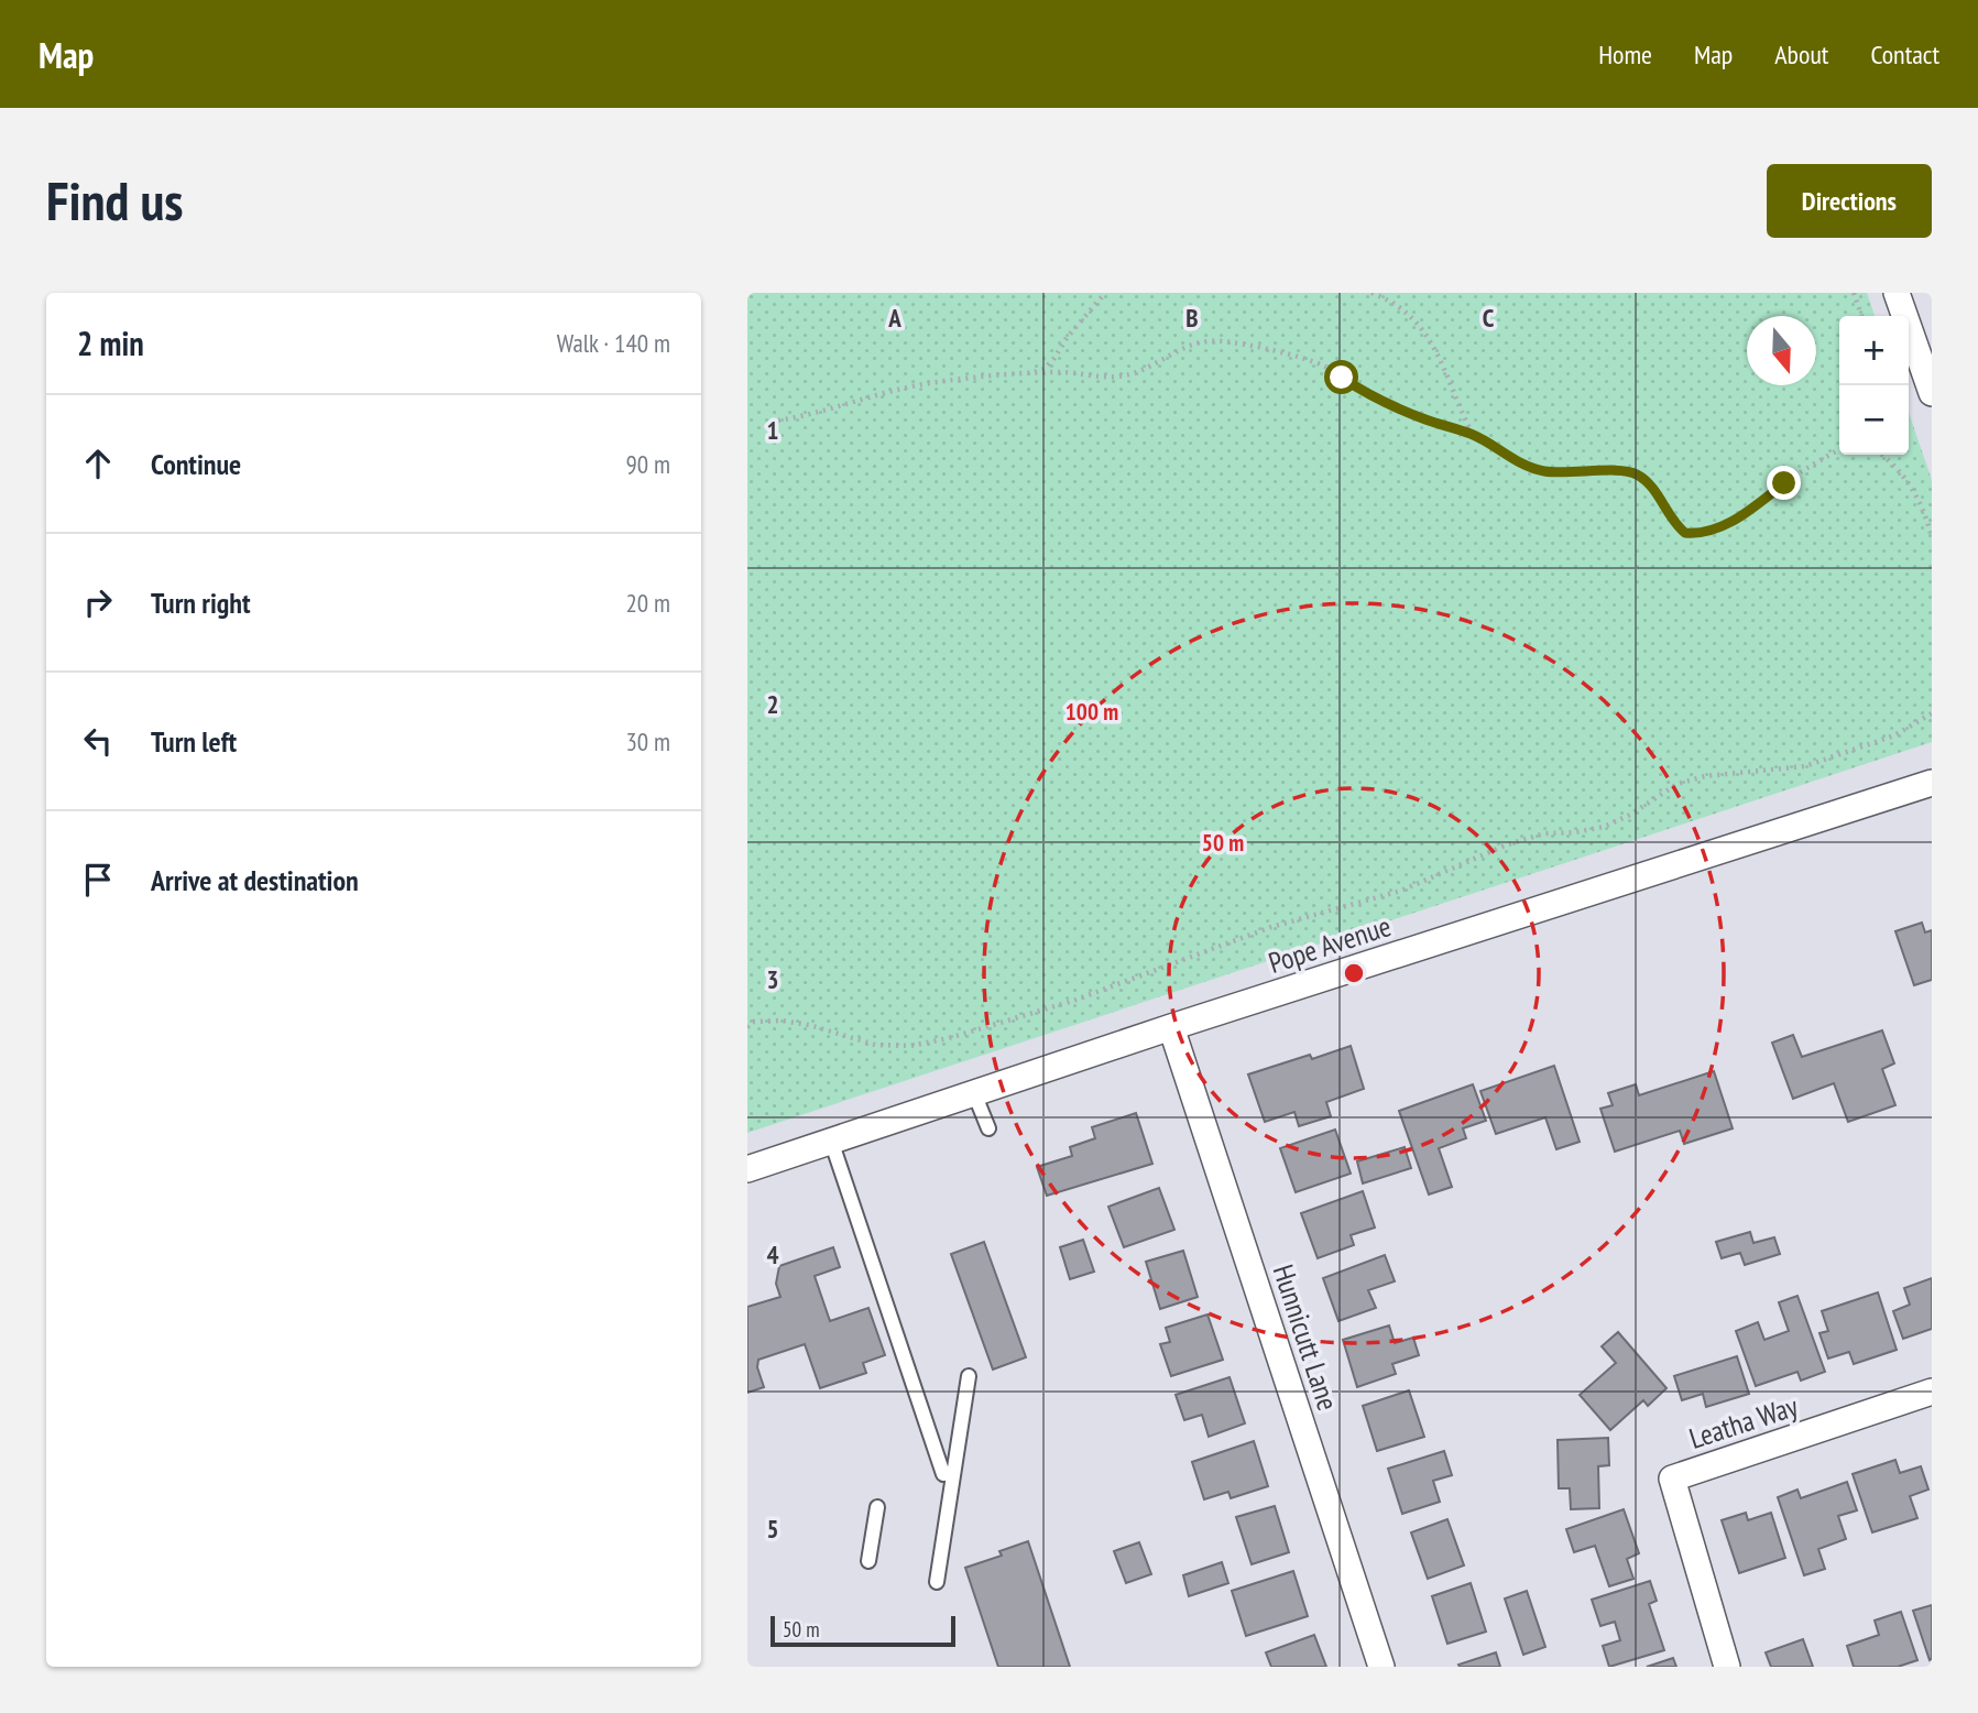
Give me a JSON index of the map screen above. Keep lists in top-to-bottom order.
{
  "streets": {
    "street": ["Pope Avenue", "Hunnicutt Lane", "Leatha Way"]
  },
  "crossings": [
    ["Pope Avenue", "Hunnicutt Lane"]
  ],
  "scale_bar": "50 m",
  "north": "bottom",
  "page": {
    "header": "Map",
    "nav": [
      "Home",
      "Map",
      "About",
      "Contact"
    ],
    "buttons": "Directions",
    "title": "Find us",
    "heading": ["2 min", "Walk · 140 m"],
    "map_buttons": ["+", "−"],
    "list": [
      ["Continue", "90 m"],
      ["Turn right", "20 m"],
      ["Turn left", "30 m"],
      "Arrive at destination"
    ],
    "scale": "50 m"
  },
  "grid": {
    "columns": ["A", "B", "C"],
    "rows": [
      "1",
      "2",
      "3",
      "4",
      "5"
    ]
  },
  "rings": ["100 m", "50 m"]
}
